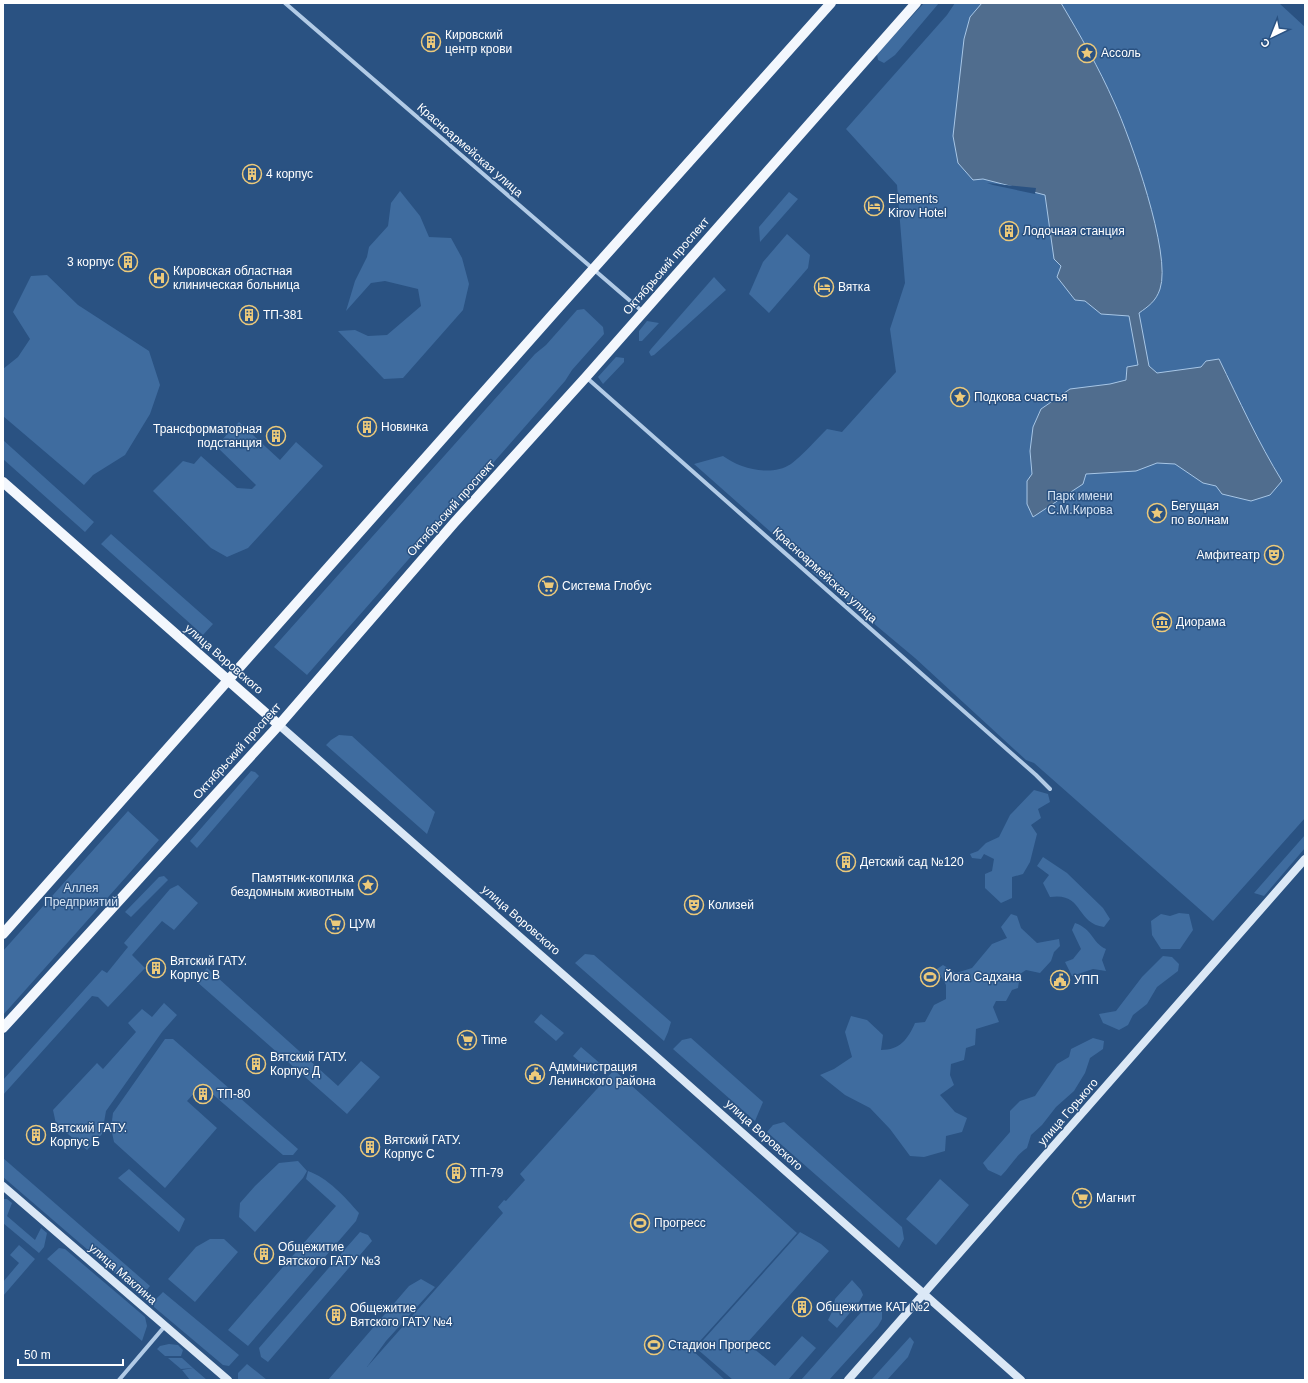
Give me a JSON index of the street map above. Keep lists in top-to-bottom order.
{
  "streets": {
    "main road": ["Октябрьский проспект", "улица Воровского"],
    "street": ["Красноармейская улица", "улица Горького", "улица Маклина"]
  },
  "crossings": [
    ["Красноармейская улица", "Октябрьский проспект"],
    ["Октябрьский проспект", "улица Воровского"],
    ["улица Воровского", "улица Горького"]
  ],
  "parks": ["Парк имени С.М.Кирова", "Аллея Предприятий"],
  "places": {
    "building": [
      "Кировский центр крови",
      "4 корпус",
      "Лодочная станция",
      "3 корпус",
      "ТП-381",
      "Новинка",
      "Трансформаторная подстанция",
      "Детский сад №120",
      "Вятский ГАТУ. Корпус В",
      "Вятский ГАТУ. Корпус Д",
      "ТП-80",
      "Вятский ГАТУ. Корпус Б",
      "Вятский ГАТУ. Корпус С",
      "ТП-79",
      "Общежитие Вятского ГАТУ №3",
      "Общежитие КАТ №2",
      "Общежитие Вятского ГАТУ №4"
    ],
    "place": [
      "Ассоль",
      "Подкова счастья",
      "Бегущая по волнам",
      "Памятник-копилка бездомным животным"
    ],
    "hotel": ["Elements Kirov Hotel", "Вятка"],
    "hospital": ["Кировская областная клиническая больница"],
    "theatre": ["Амфитеатр", "Колизей"],
    "supermarket": [
      "Система Глобус",
      "ЦУМ",
      "Time",
      "Магнит"
    ],
    "museum": ["Диорама"],
    "sports": ["Йога Садхана", "Прогресс", "Стадион Прогресс"],
    "public building": ["УПП", "Администрация Ленинского района"]
  },
  "scale_bar": "50 m",
  "north": "bottom left"
}
